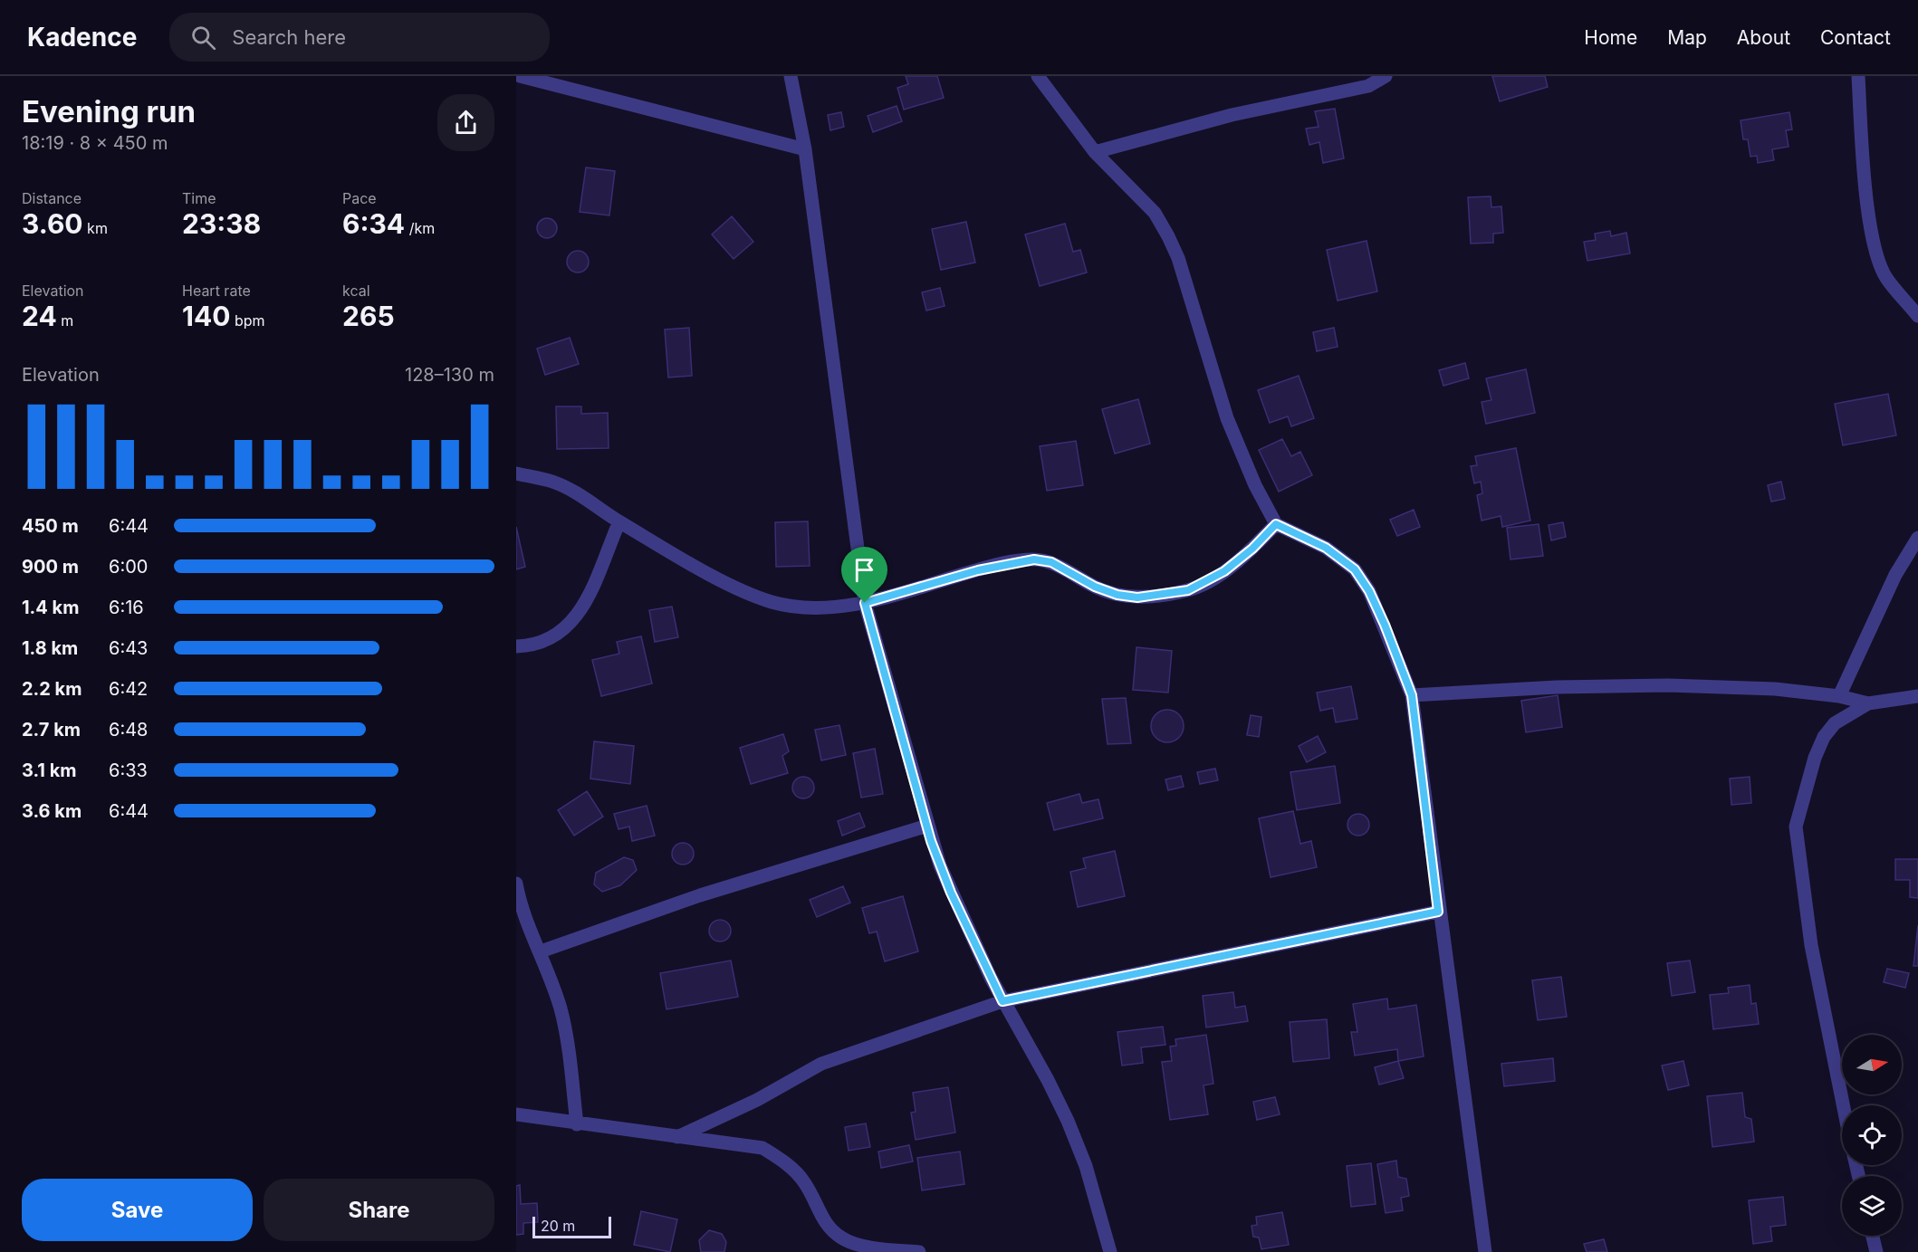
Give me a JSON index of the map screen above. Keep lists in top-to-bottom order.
{
  "scale_bar": "20 m",
  "north": "right",
  "page": {
    "header": "Kadence",
    "search": "Search here",
    "nav": [
      "Home",
      "Map",
      "About",
      "Contact"
    ],
    "heading": ["Evening run", "18:19 · 8 × 450 m"],
    "stats": [
      ["Distance", "3.60 km"],
      ["Time", "23:38"],
      ["Pace", "6:34 /km"],
      ["Elevation", "24 m"],
      ["Heart rate", "140 bpm"],
      ["kcal", "265"]
    ],
    "chart": ["Elevation", "128–130 m"],
    "list": [
      {
        "name": "450 m",
        "note": "6:44"
      },
      {
        "name": "900 m",
        "note": "6:00"
      },
      {
        "name": "1.4 km",
        "note": "6:16"
      },
      {
        "name": "1.8 km",
        "note": "6:43"
      },
      {
        "name": "2.2 km",
        "note": "6:42"
      },
      {
        "name": "2.7 km",
        "note": "6:48"
      },
      {
        "name": "3.1 km",
        "note": "6:33"
      },
      {
        "name": "3.6 km",
        "note": "6:44"
      }
    ],
    "buttons": ["Save", "Share"],
    "scale": "20 m"
  }
}
